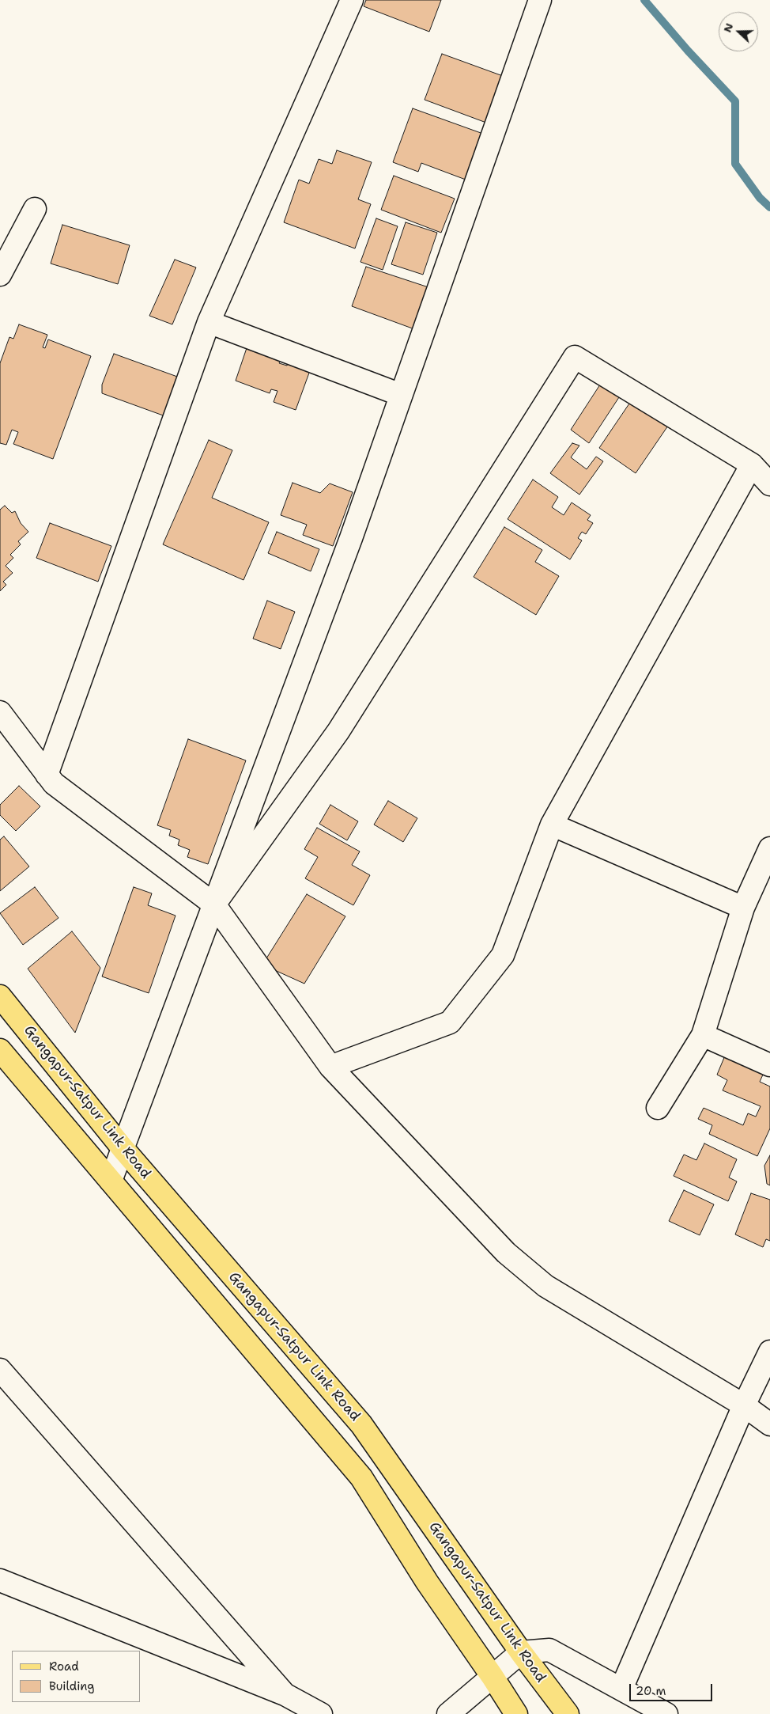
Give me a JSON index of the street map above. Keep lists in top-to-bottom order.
{
  "streets": {
    "main road": ["Gangapur-Satpur Link Road"]
  },
  "legend": ["Road", "Building"],
  "scale_bar": "20 m",
  "north": "left"
}
